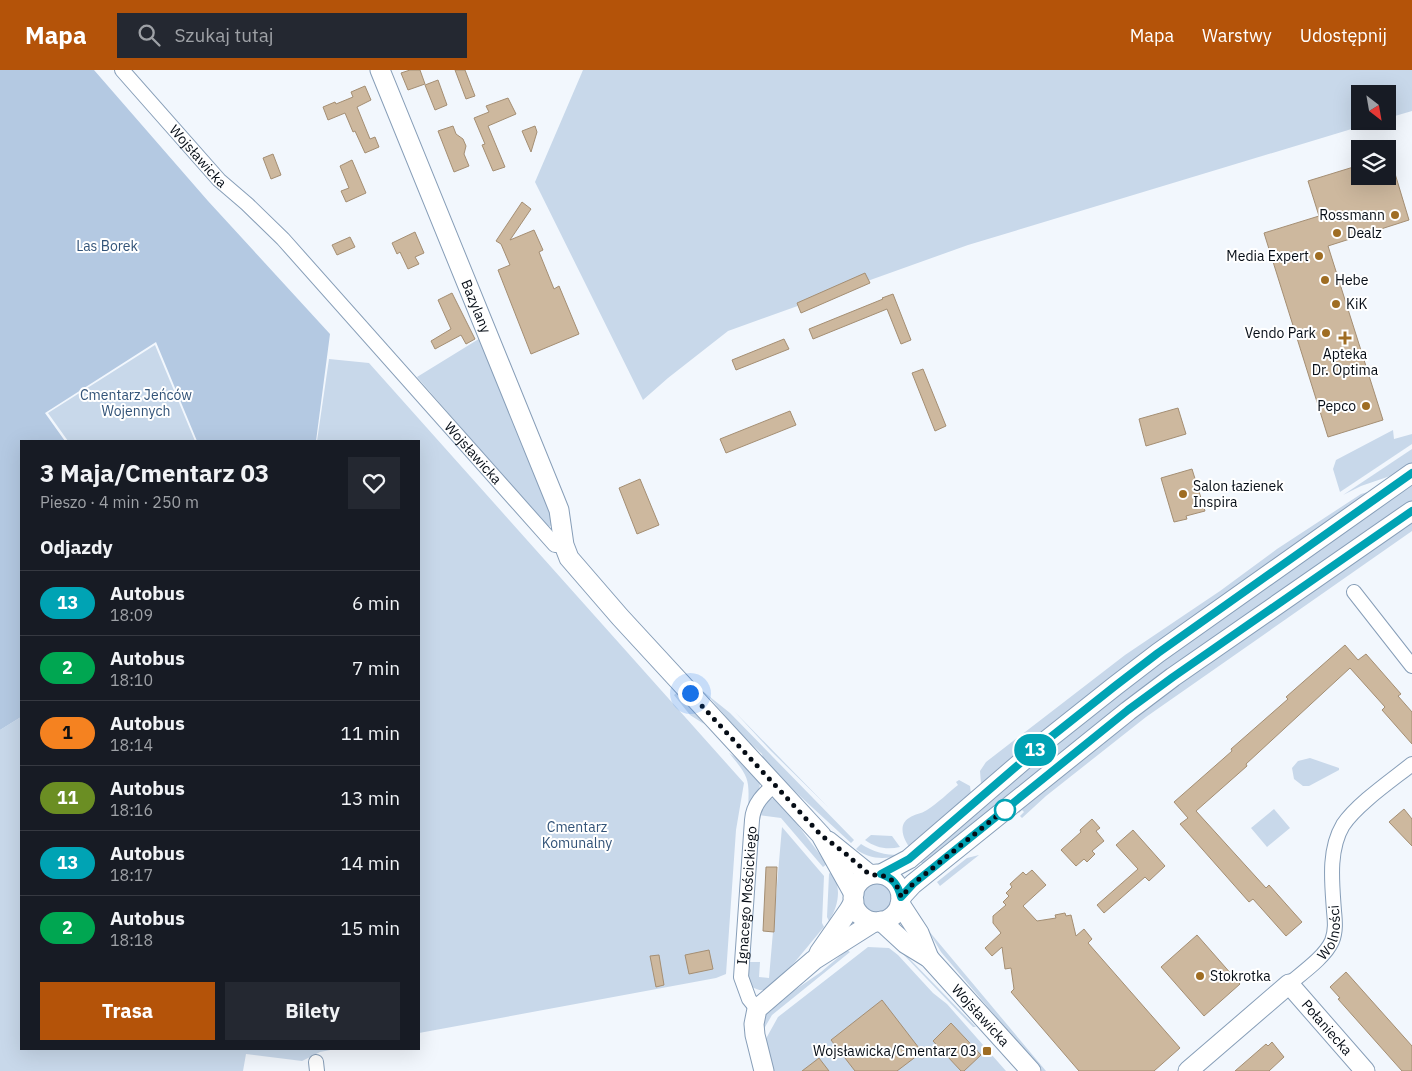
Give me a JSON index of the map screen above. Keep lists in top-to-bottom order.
{
  "streets": {
    "street": [
      "Wojsławicka",
      "Bazylany",
      "Ignacego Mościckiego",
      "Wolności",
      "Połaniecka"
    ]
  },
  "crossings": [
    ["Wojsławicka", "Bazylany"],
    ["Wojsławicka", "Ignacego Mościckiego"],
    ["Wolności", "Połaniecka"]
  ],
  "parks": ["Las Borek", "Cmentarz Jeńców Wojennych", "Cmentarz Komunalny"],
  "places": {
    "other": [
      "Rossmann",
      "Dealz",
      "Media Expert",
      "Hebe",
      "KiK",
      "Vendo Park",
      "Pepco",
      "Salon łazienek Inspira",
      "Stokrotka"
    ],
    "health": ["Apteka Dr. Optima"],
    "transit": ["Wojsławicka/Cmentarz 03"]
  },
  "lines": ["bus line 13"],
  "north": "bottom right",
  "page": {
    "header": "Mapa",
    "search": "Szukaj tutaj",
    "nav": ["Mapa", "Warstwy", "Udostępnij"],
    "on_map": "13",
    "heading": [
      ["3 Maja/Cmentarz 03", "Pieszo · 4 min · 250 m"],
      "Odjazdy"
    ],
    "list": [
      {
        "mark": "13",
        "name": "Autobus",
        "note": "18:09",
        "value": "6 min"
      },
      {
        "mark": "2",
        "name": "Autobus",
        "note": "18:10",
        "value": "7 min"
      },
      {
        "mark": "1",
        "name": "Autobus",
        "note": "18:14",
        "value": "11 min"
      },
      {
        "mark": "11",
        "name": "Autobus",
        "note": "18:16",
        "value": "13 min"
      },
      {
        "mark": "13",
        "name": "Autobus",
        "note": "18:17",
        "value": "14 min"
      },
      {
        "mark": "2",
        "name": "Autobus",
        "note": "18:18",
        "value": "15 min"
      }
    ],
    "buttons": ["Trasa", "Bilety"]
  }
}
